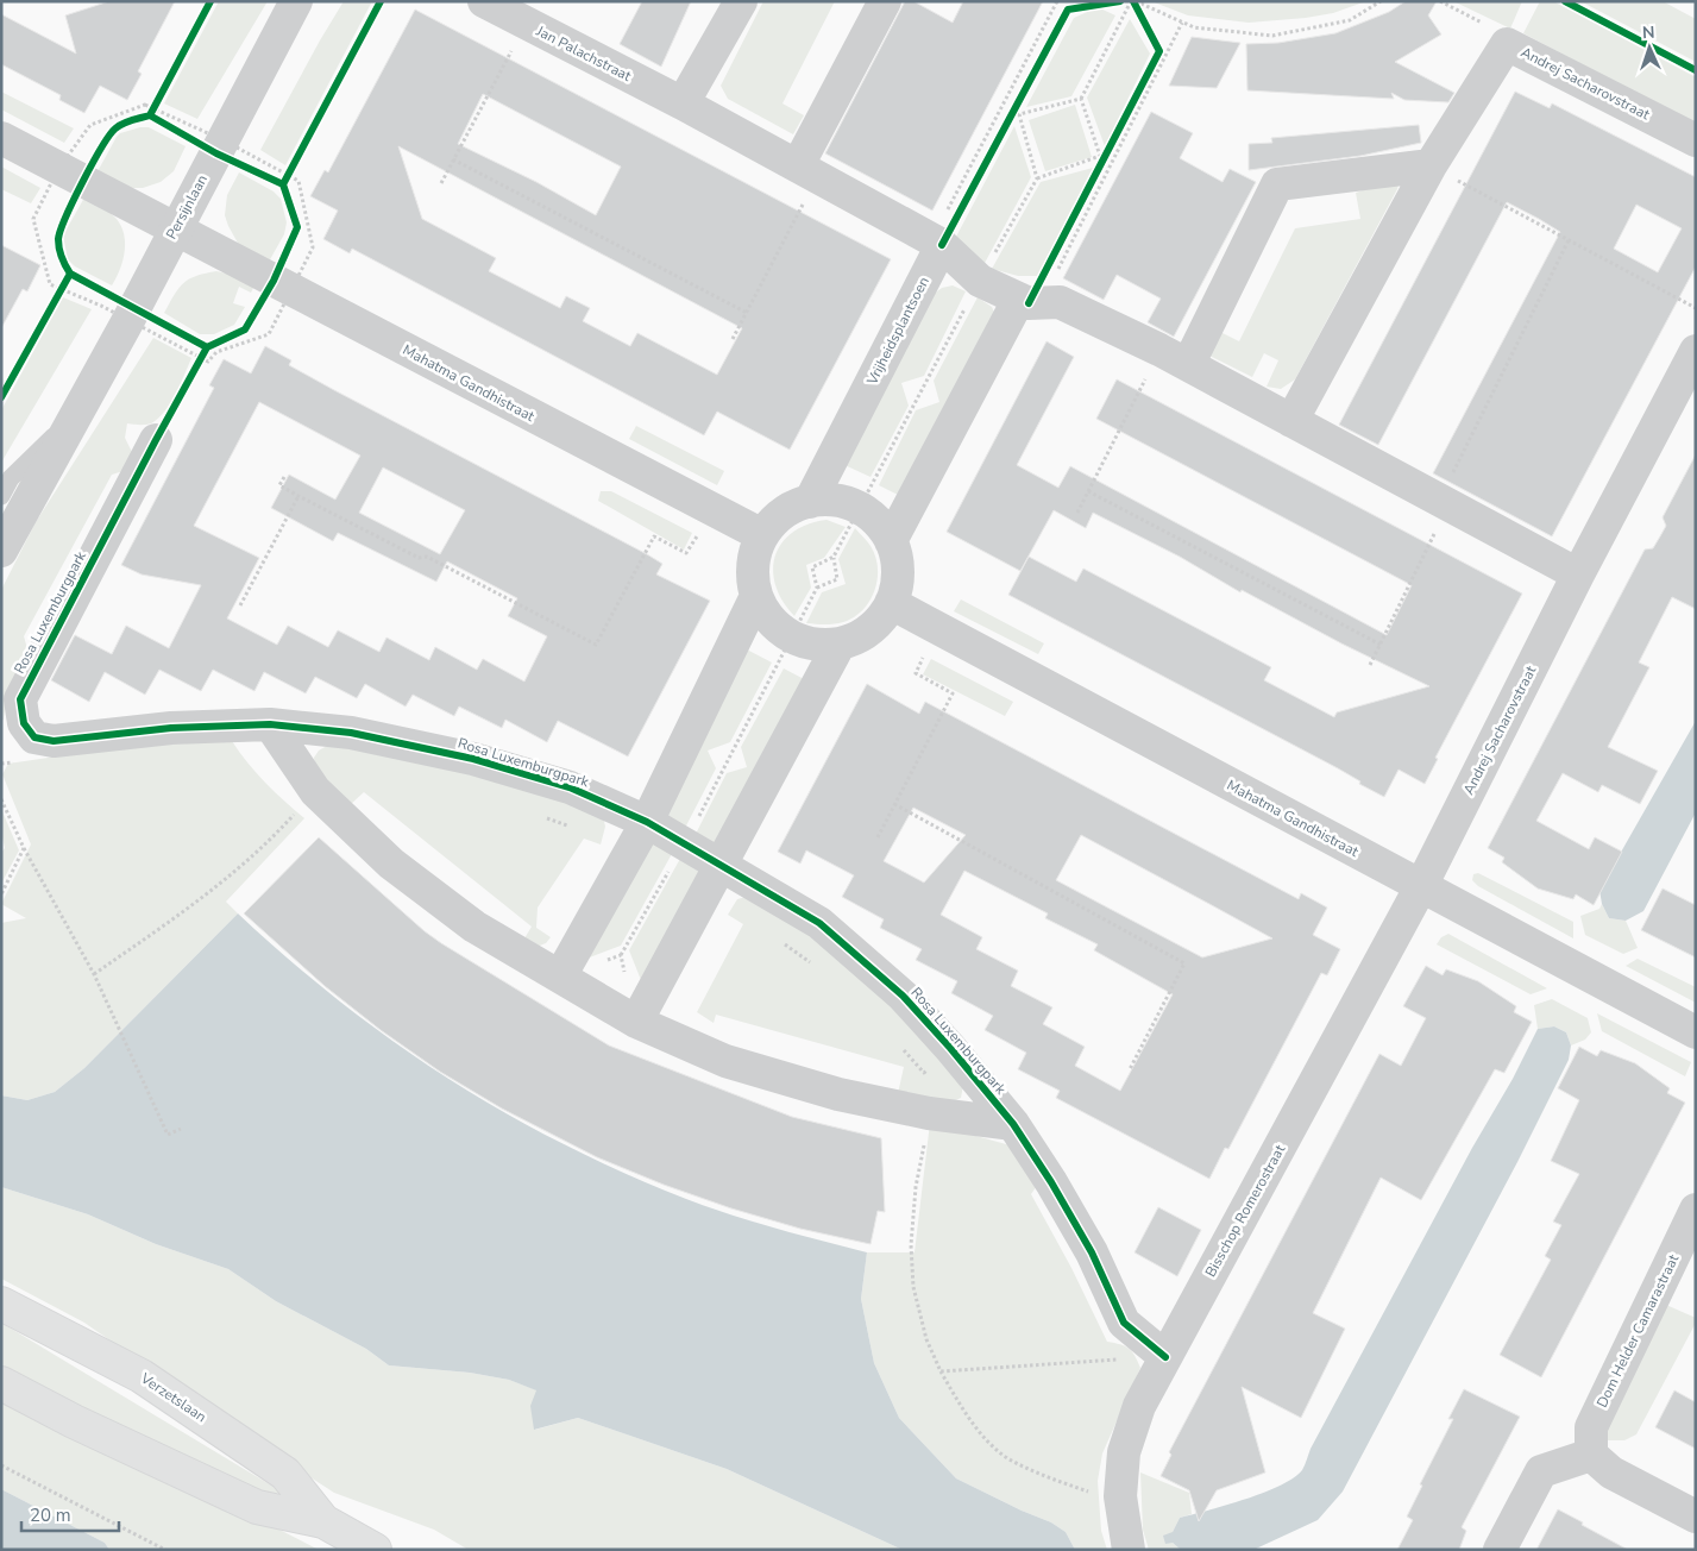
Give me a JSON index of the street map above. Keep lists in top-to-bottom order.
{
  "streets": {
    "main road": ["Verzetslaan"],
    "street": [
      "Jan Palachstraat",
      "Andrej Sacharovstraat",
      "Persijnlaan",
      "Vrijheidsplantsoen",
      "Mahatma Gandhistraat",
      "Rosa Luxemburgpark",
      "Bisschop Romerostraat",
      "Dom Helder Camarastraat"
    ]
  },
  "crossings": [
    ["Jan Palachstraat", "Vrijheidsplantsoen"],
    ["Andrej Sacharovstraat", "Mahatma Gandhistraat"],
    ["Andrej Sacharovstraat", "Bisschop Romerostraat"],
    ["Persijnlaan", "Mahatma Gandhistraat"],
    ["Mahatma Gandhistraat", "Bisschop Romerostraat"],
    ["Rosa Luxemburgpark", "Bisschop Romerostraat"]
  ],
  "scale_bar": "20 m",
  "north": "top"
}
